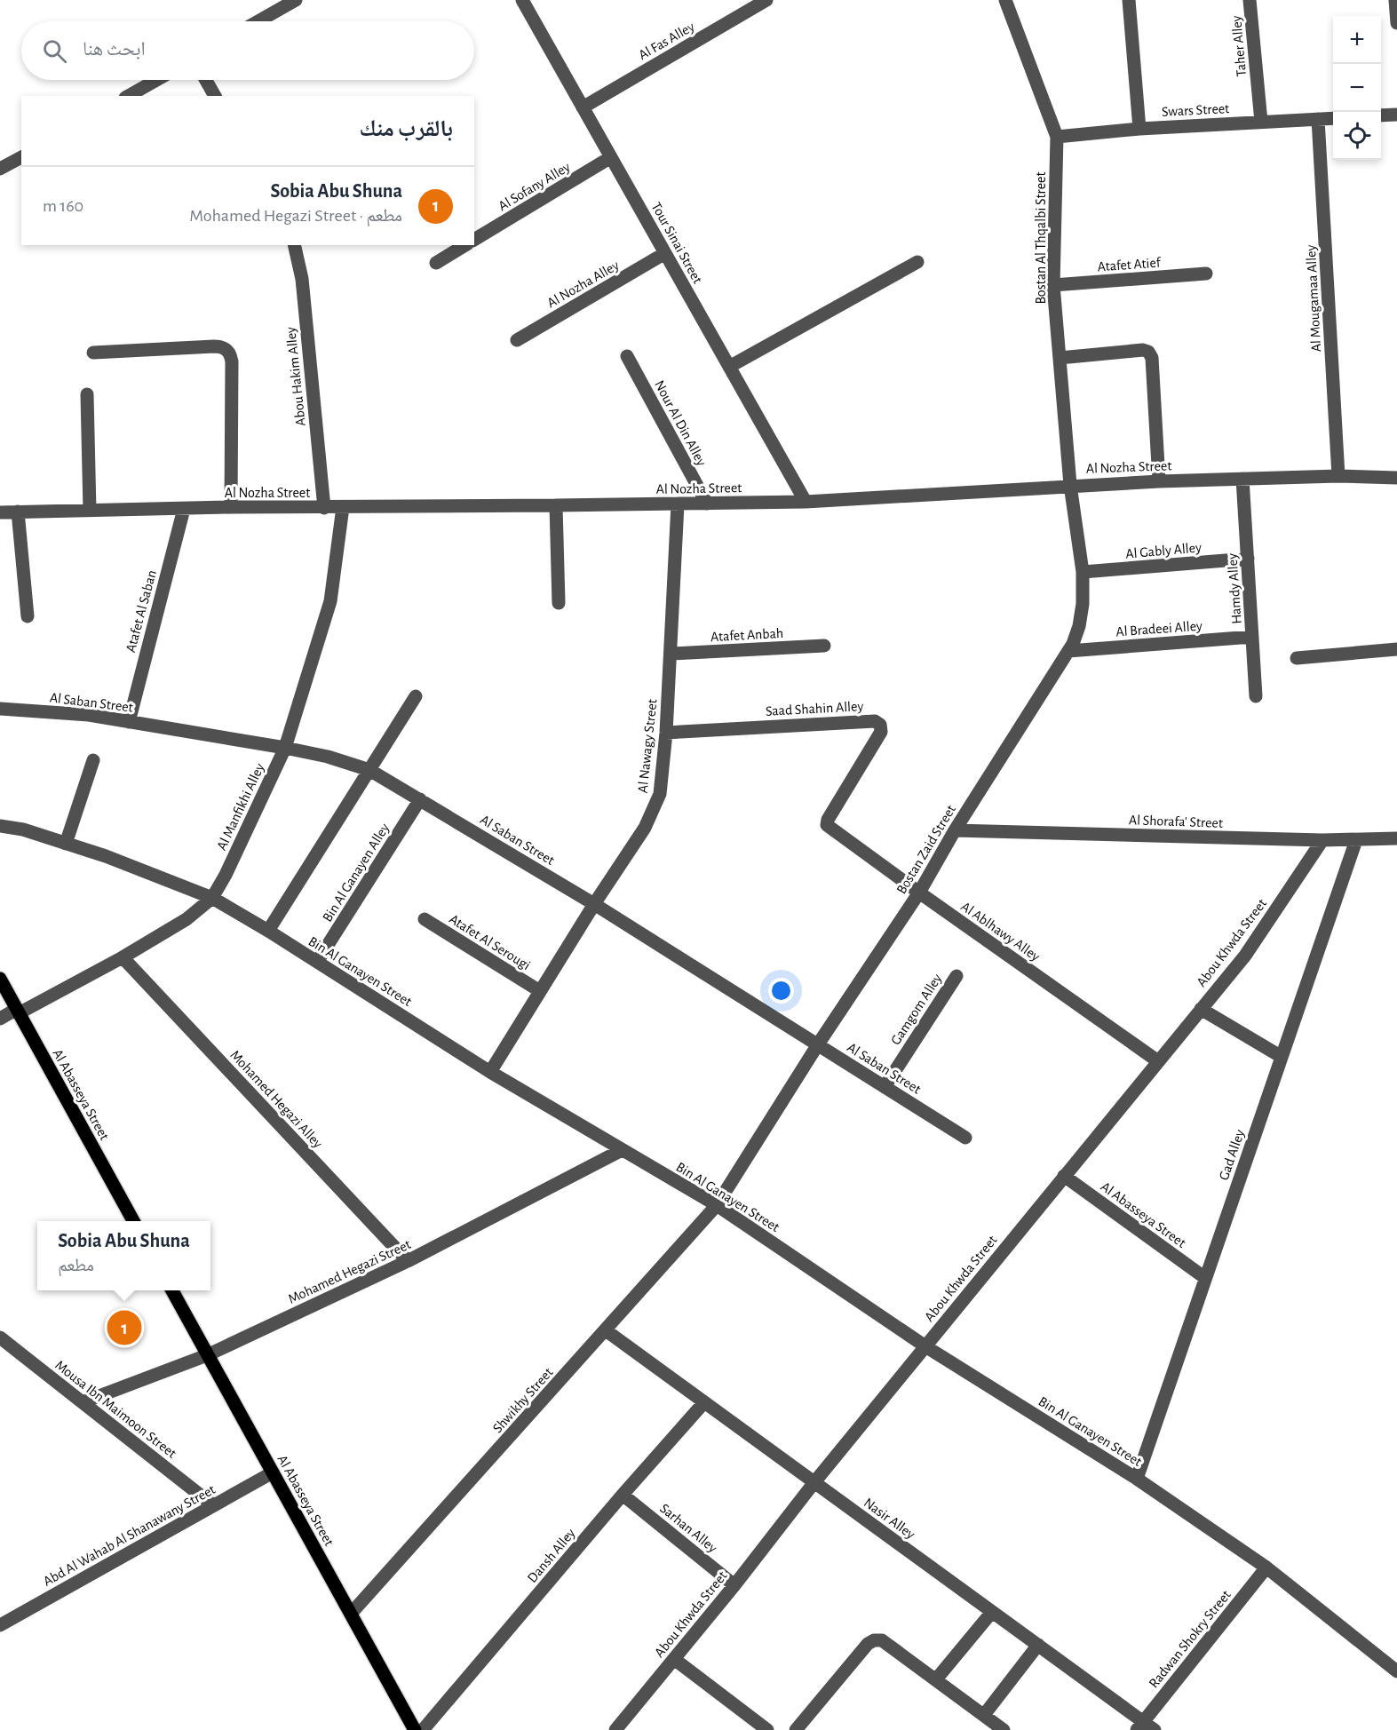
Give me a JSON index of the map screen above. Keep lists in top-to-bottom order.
{
  "streets": {
    "main road": ["Al Abasseya Street"],
    "street": [
      "Al Fas Alley",
      "Taher Alley",
      "Swars Street",
      "Al Sofany Alley",
      "Bostan Al Thqalbi Street",
      "Tour Sinai Street",
      "Atafet Atief",
      "Al Nozha Alley",
      "Al Mougamaa Alley",
      "Abou Hakim Alley",
      "Nour Al Din Alley",
      "Al Nozha Street",
      "Al Gably Alley",
      "Hamdy Alley",
      "Atafet Al Saban",
      "Al Bradeei Alley",
      "Atafet Anbah",
      "Al Saban Street",
      "Saad Shahin Alley",
      "Al Nawagy Street",
      "Al Manfikhi Alley",
      "Al Shorafa' Street",
      "Bostan Zaid Street",
      "Bin Al Ganayen Alley",
      "Al Ablhawy Alley",
      "Atafet Al Serougi",
      "Abou Khwda Street",
      "Bin Al Ganayen Street",
      "Gamgom Alley",
      "Mohamed Hegazi Alley",
      "Gad Alley",
      "Mohamed Hegazi Street",
      "Shwikhy Street",
      "Mousa Ibn Maimoon Street",
      "Nasir Alley",
      "Sarhan Alley",
      "Abd Al Wahab Al Shanawany Street",
      "Dansh Alley",
      "Radwan Shokry Street"
    ]
  },
  "crossings": [
    ["Al Fas Alley", "Tour Sinai Street"],
    ["Taher Alley", "Swars Street"],
    ["Swars Street", "Bostan Al Thqalbi Street"],
    ["Swars Street", "Al Mougamaa Alley"],
    ["Al Sofany Alley", "Tour Sinai Street"],
    ["Bostan Al Thqalbi Street", "Atafet Atief"],
    ["Bostan Al Thqalbi Street", "Al Nozha Street"],
    ["Bostan Al Thqalbi Street", "Bostan Zaid Street"],
    ["Tour Sinai Street", "Al Nozha Alley"],
    ["Tour Sinai Street", "Al Nozha Street"],
    ["Al Mougamaa Alley", "Al Nozha Street"],
    ["Abou Hakim Alley", "Al Nozha Street"],
    ["Nour Al Din Alley", "Al Nozha Street"],
    ["Al Nozha Street", "Hamdy Alley"],
    ["Al Nozha Street", "Atafet Al Saban"],
    ["Al Nozha Street", "Al Nawagy Street"],
    ["Al Nozha Street", "Al Manfikhi Alley"],
    ["Al Nozha Street", "Bostan Zaid Street"],
    ["Al Gably Alley", "Hamdy Alley"],
    ["Al Gably Alley", "Bostan Zaid Street"],
    ["Hamdy Alley", "Al Bradeei Alley"],
    ["Atafet Al Saban", "Al Saban Street"],
    ["Al Bradeei Alley", "Bostan Zaid Street"],
    ["Atafet Anbah", "Al Nawagy Street"],
    ["Al Saban Street", "Al Nawagy Street"],
    ["Al Saban Street", "Al Manfikhi Alley"],
    ["Al Saban Street", "Bostan Zaid Street"],
    ["Al Saban Street", "Bin Al Ganayen Alley"],
    ["Al Saban Street", "Gamgom Alley"],
    ["Saad Shahin Alley", "Al Nawagy Street"],
    ["Saad Shahin Alley", "Al Ablhawy Alley"],
    ["Al Nawagy Street", "Atafet Al Serougi"],
    ["Al Nawagy Street", "Bin Al Ganayen Street"],
    ["Al Manfikhi Alley", "Bin Al Ganayen Street"],
    ["Al Manfikhi Alley", "Al Abasseya Street"],
    ["Al Manfikhi Alley", "Mohamed Hegazi Alley"],
    ["Al Shorafa' Street", "Bostan Zaid Street"],
    ["Al Shorafa' Street", "Abou Khwda Street"],
    ["Al Shorafa' Street", "Gad Alley"],
    ["Bostan Zaid Street", "Al Ablhawy Alley"],
    ["Bostan Zaid Street", "Bin Al Ganayen Street"],
    ["Bostan Zaid Street", "Shwikhy Street"],
    ["Bin Al Ganayen Alley", "Bin Al Ganayen Street"],
    ["Al Ablhawy Alley", "Abou Khwda Street"],
    ["Abou Khwda Street", "Bin Al Ganayen Street"],
    ["Abou Khwda Street", "Al Abasseya Street"],
    ["Abou Khwda Street", "Nasir Alley"],
    ["Abou Khwda Street", "Sarhan Alley"],
    ["Bin Al Ganayen Street", "Gad Alley"],
    ["Bin Al Ganayen Street", "Mohamed Hegazi Street"],
    ["Bin Al Ganayen Street", "Shwikhy Street"],
    ["Bin Al Ganayen Street", "Radwan Shokry Street"],
    ["Al Abasseya Street", "Gad Alley"],
    ["Al Abasseya Street", "Mohamed Hegazi Street"],
    ["Al Abasseya Street", "Shwikhy Street"],
    ["Al Abasseya Street", "Abd Al Wahab Al Shanawany Street"],
    ["Mohamed Hegazi Alley", "Mohamed Hegazi Street"],
    ["Mohamed Hegazi Street", "Mousa Ibn Maimoon Street"],
    ["Shwikhy Street", "Nasir Alley"],
    ["Mousa Ibn Maimoon Street", "Abd Al Wahab Al Shanawany Street"],
    ["Nasir Alley", "Dansh Alley"],
    ["Nasir Alley", "Radwan Shokry Street"],
    ["Sarhan Alley", "Dansh Alley"]
  ],
  "page": {
    "map_buttons": ["+", "−"],
    "search": "ابحث هنا",
    "heading": "بالقرب منك",
    "list": [
      {
        "mark": "1",
        "name": "Sobia Abu Shuna",
        "note": "مطعم · Mohamed Hegazi Street",
        "value": "160 m"
      }
    ],
    "popup": ["Sobia Abu Shuna", "مطعم"],
    "pins": "1"
  }
}
